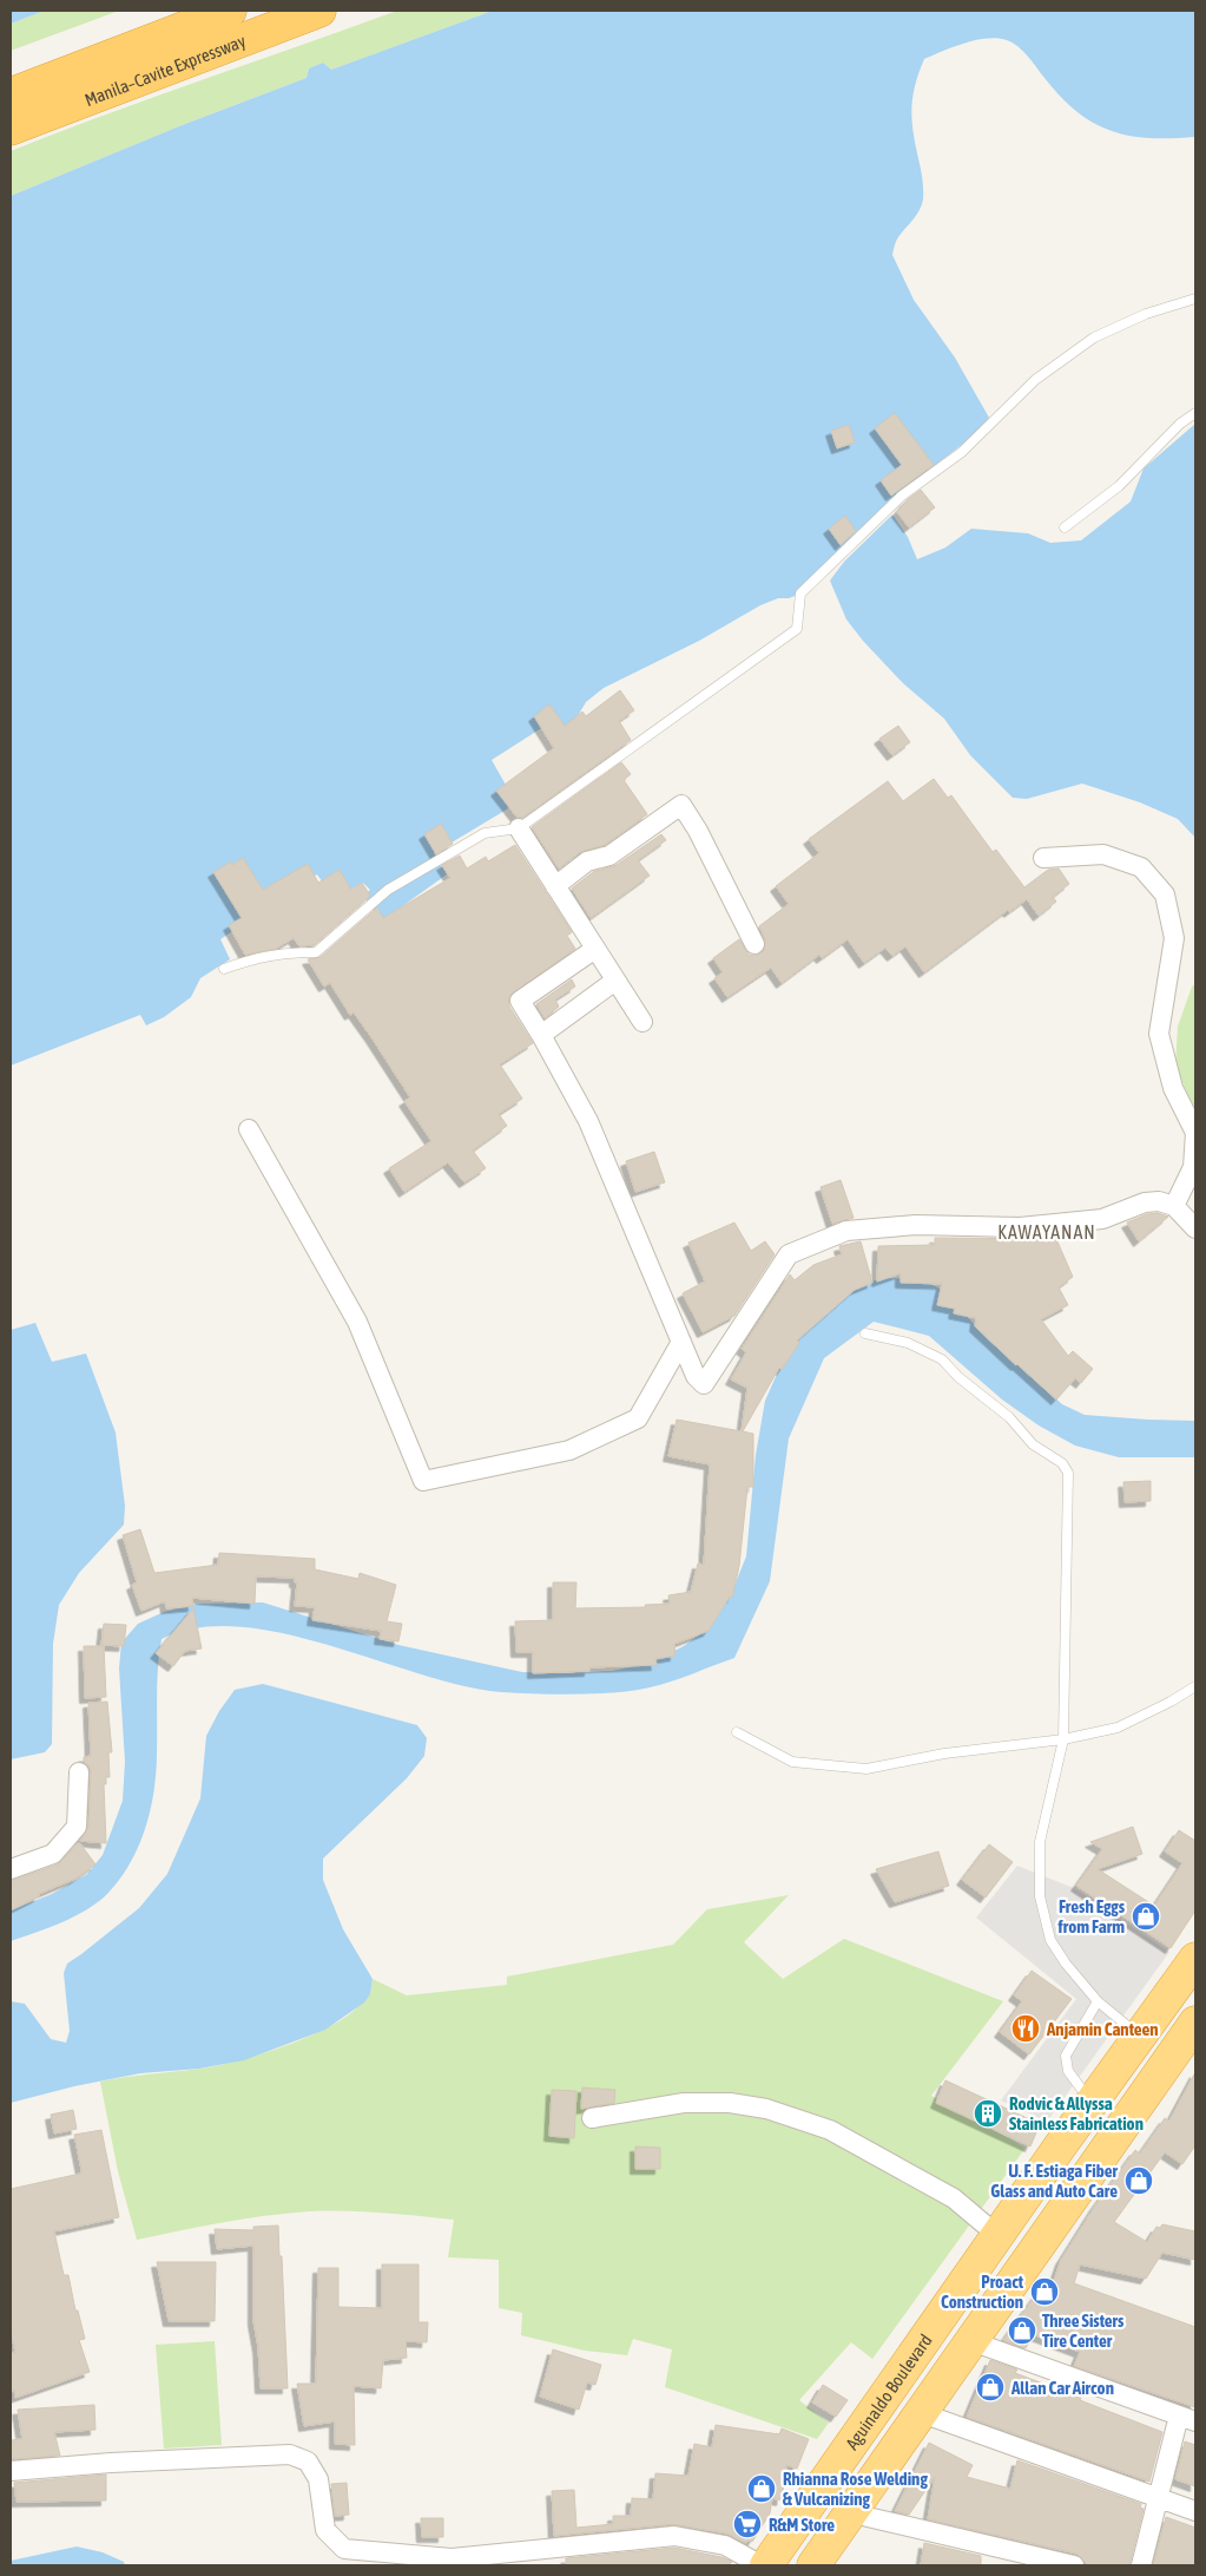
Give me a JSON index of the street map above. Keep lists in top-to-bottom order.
{
  "streets": {
    "highway": ["Manila–Cavite Expressway", "Aguinaldo Boulevard"]
  },
  "districts": ["KAWAYANAN"],
  "places": {
    "shop": [
      "Fresh Eggs from Farm",
      "U. F. Estiaga Fiber Glass and Auto Care",
      "Proact Construction",
      "Three Sisters Tire Center",
      "Allan Car Aircon",
      "Rhianna Rose Welding & Vulcanizing"
    ],
    "restaurant": ["Anjamin Canteen"],
    "building": ["Rodvic & Allyssa Stainless Fabrication"],
    "supermarket": ["R&M Store"]
  }
}
